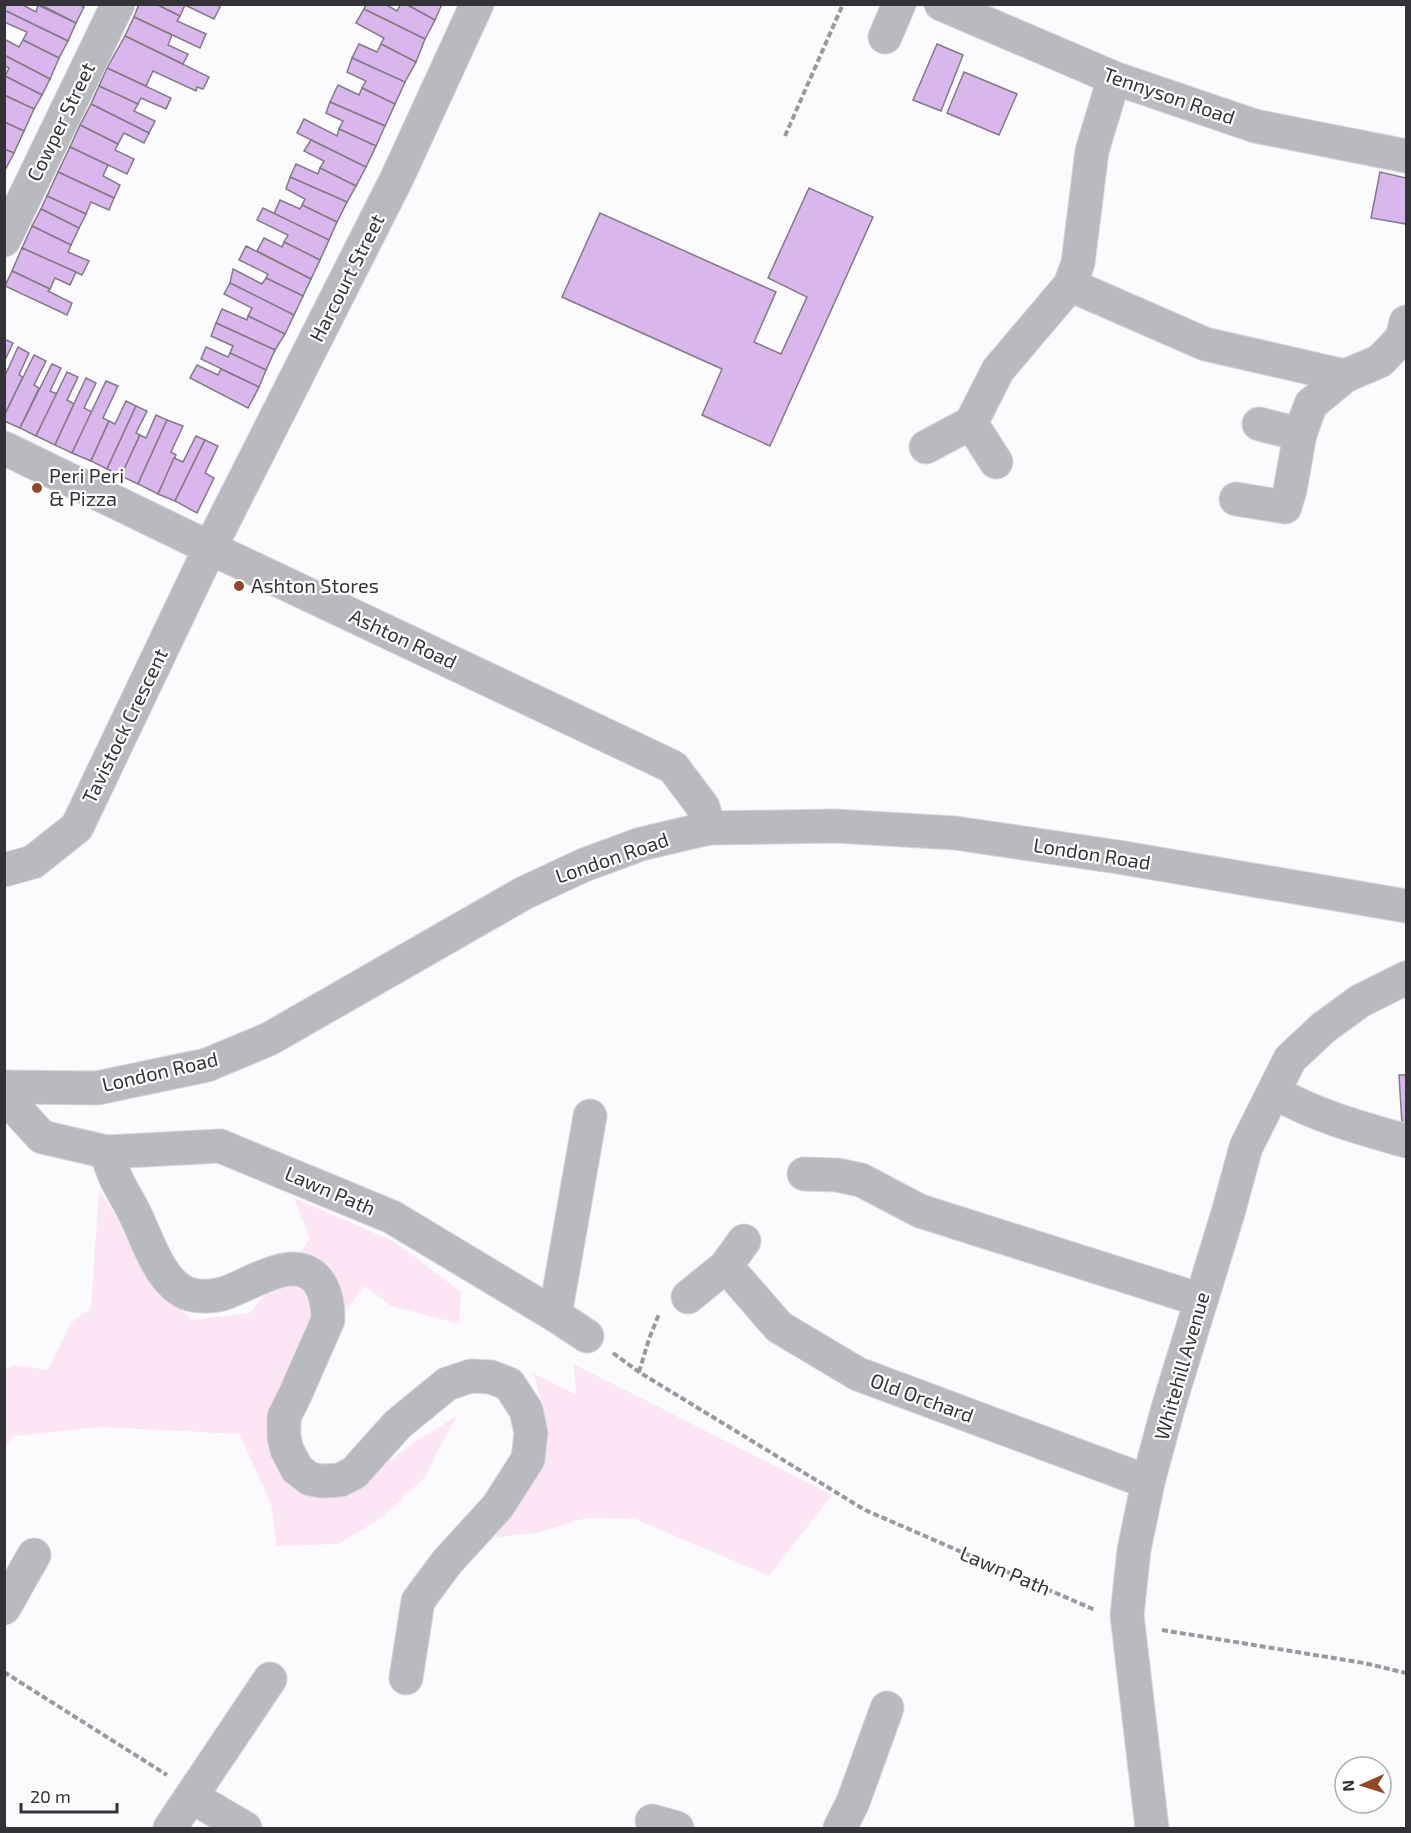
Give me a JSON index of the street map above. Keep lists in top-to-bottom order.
{
  "streets": {
    "street": [
      "Tennyson Road",
      "Cowper Street",
      "Harcourt Street",
      "Ashton Road",
      "Tavistock Crescent",
      "London Road",
      "Lawn Path",
      "Whitehill Avenue",
      "Old Orchard"
    ]
  },
  "crossings": [
    ["Harcourt Street", "Ashton Road"],
    ["Harcourt Street", "Tavistock Crescent"],
    ["Ashton Road", "Tavistock Crescent"],
    ["Ashton Road", "London Road"],
    ["London Road", "Lawn Path"],
    ["Lawn Path", "Whitehill Avenue"],
    ["Whitehill Avenue", "Old Orchard"]
  ],
  "places": ["Peri Peri & Pizza", "Ashton Stores"],
  "scale_bar": "20 m",
  "north": "left"
}
